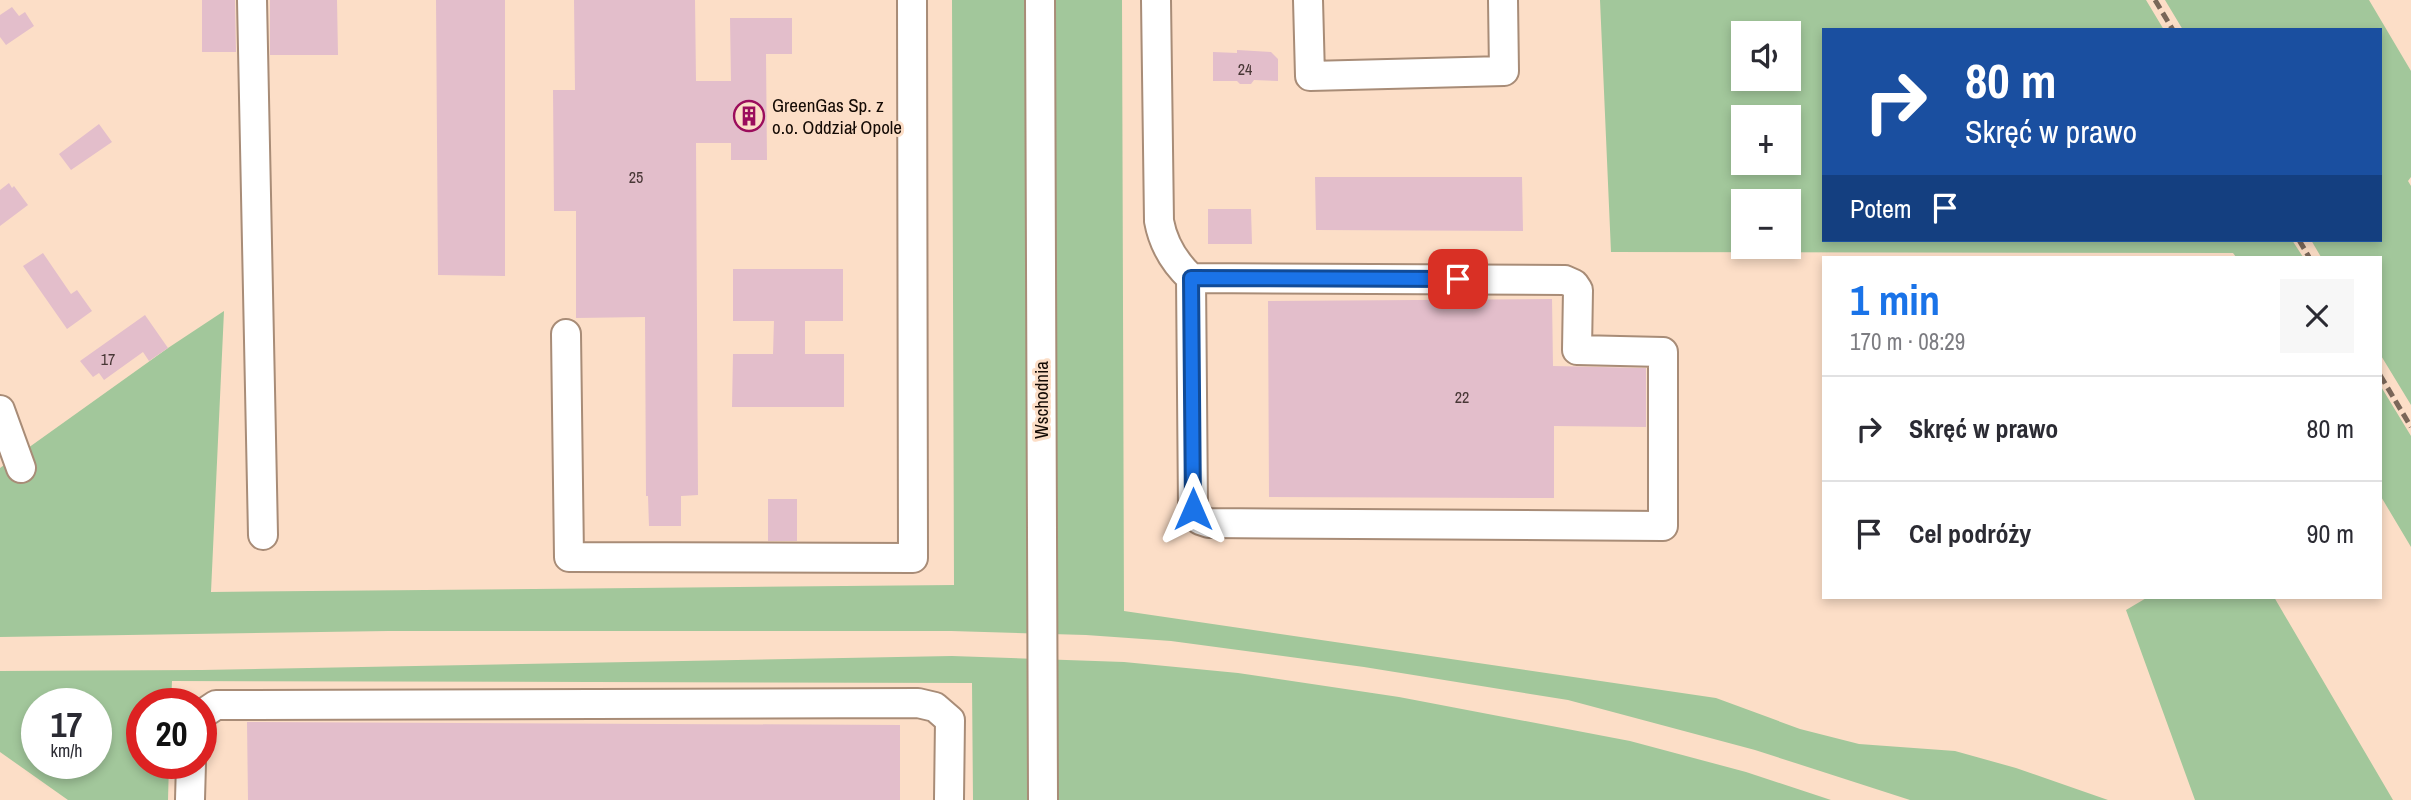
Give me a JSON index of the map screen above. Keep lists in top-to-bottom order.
{
  "streets": {
    "street": ["Wschodnia"]
  },
  "places": {
    "building": ["GreenGas Sp. z o.o. Oddział Opole"]
  },
  "house_numbers": [
    "24",
    "25",
    "17",
    "22"
  ],
  "page": {
    "map_buttons": ["+", "−"],
    "turn": ["80 m", "Skręć w prawo"],
    "then": "Potem",
    "heading": ["1 min", "170 m · 08:29"],
    "list": [
      {
        "name": "Skręć w prawo",
        "value": "80 m"
      },
      {
        "name": "Cel podróży",
        "value": "90 m"
      }
    ],
    "speed": "17 km/h",
    "limit": "20"
  }
}
